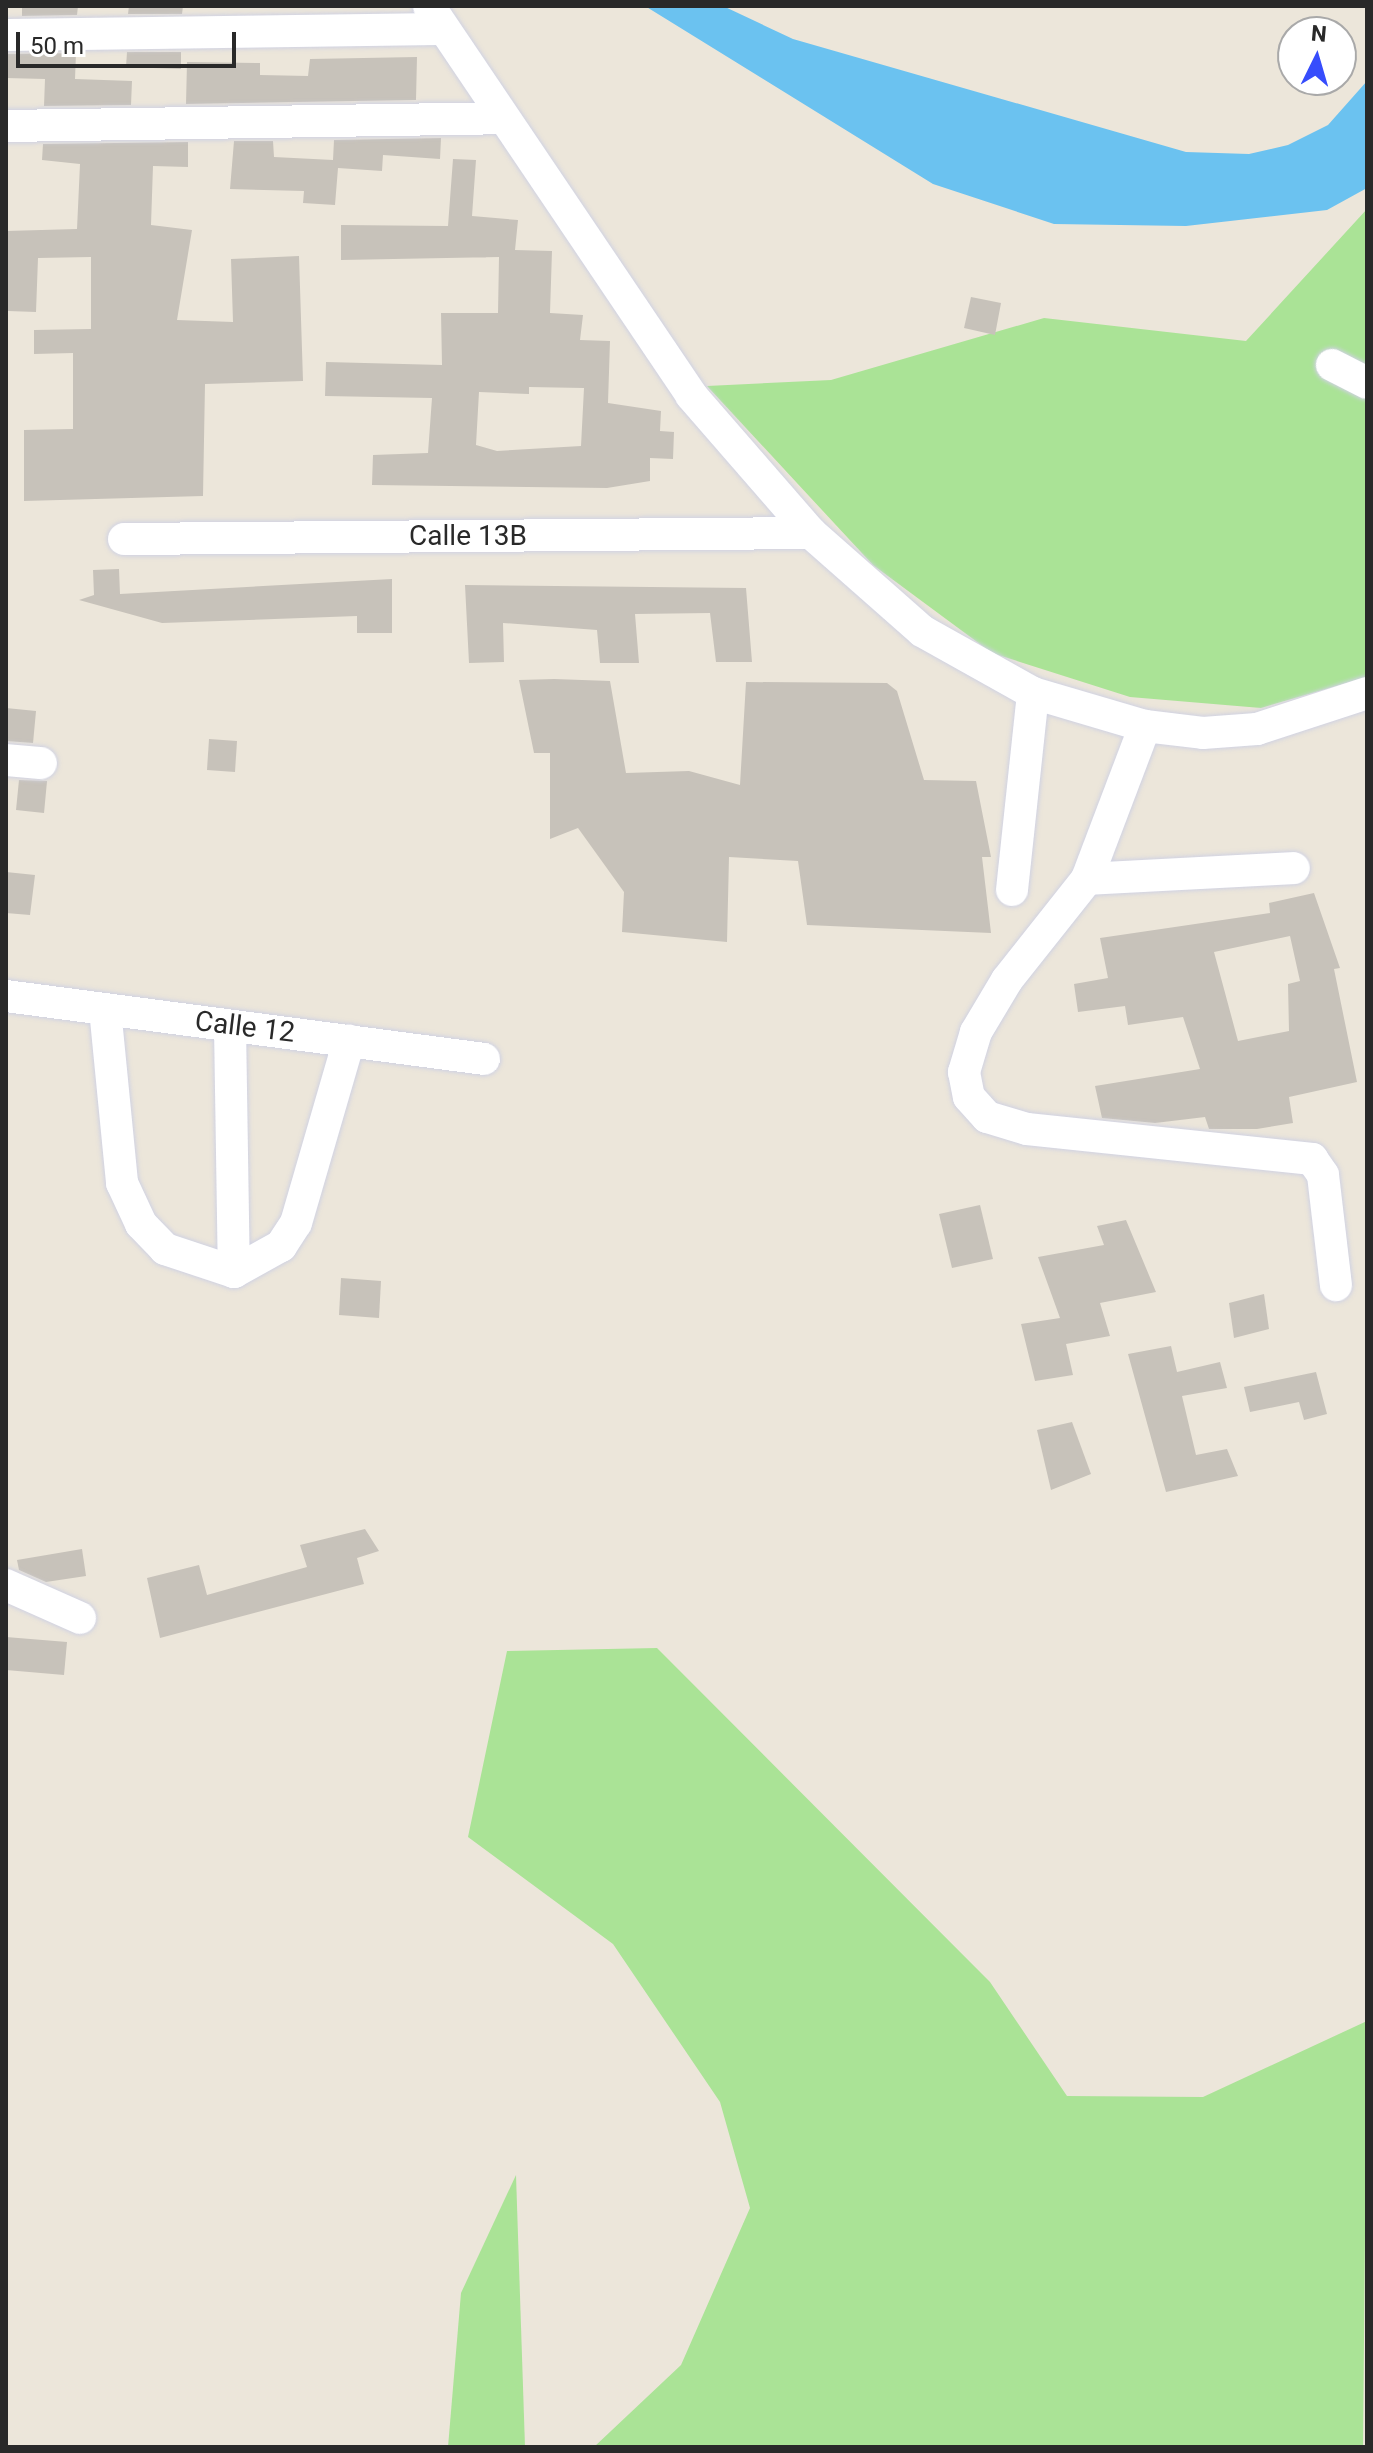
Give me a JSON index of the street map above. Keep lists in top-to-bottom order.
{
  "streets": {
    "street": ["Calle 13B", "Calle 12"]
  },
  "scale_bar": "50 m",
  "north": "top"
}
